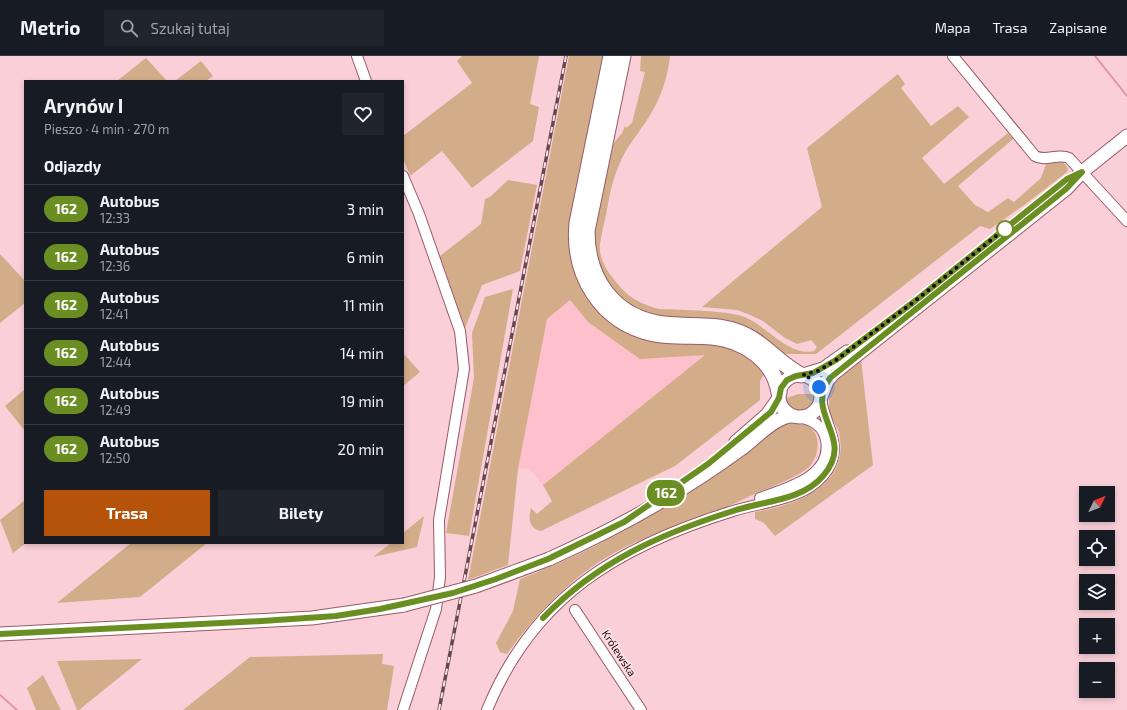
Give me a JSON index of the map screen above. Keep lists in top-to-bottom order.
{
  "streets": {
    "street": ["Królewska"]
  },
  "lines": ["bus line 162"],
  "north": "top right",
  "page": {
    "header": "Metrio",
    "search": "Szukaj tutaj",
    "nav": ["Mapa", "Trasa", "Zapisane"],
    "on_map": "162",
    "heading": [
      ["Arynów I", "Pieszo · 4 min · 270 m"],
      "Odjazdy"
    ],
    "list": [
      {
        "mark": "162",
        "name": "Autobus",
        "note": "12:33",
        "value": "3 min"
      },
      {
        "mark": "162",
        "name": "Autobus",
        "note": "12:36",
        "value": "6 min"
      },
      {
        "mark": "162",
        "name": "Autobus",
        "note": "12:41",
        "value": "11 min"
      },
      {
        "mark": "162",
        "name": "Autobus",
        "note": "12:44",
        "value": "14 min"
      },
      {
        "mark": "162",
        "name": "Autobus",
        "note": "12:49",
        "value": "19 min"
      },
      {
        "mark": "162",
        "name": "Autobus",
        "note": "12:50",
        "value": "20 min"
      }
    ],
    "buttons": ["Trasa", "Bilety"],
    "map_buttons": ["+", "−"]
  }
}
